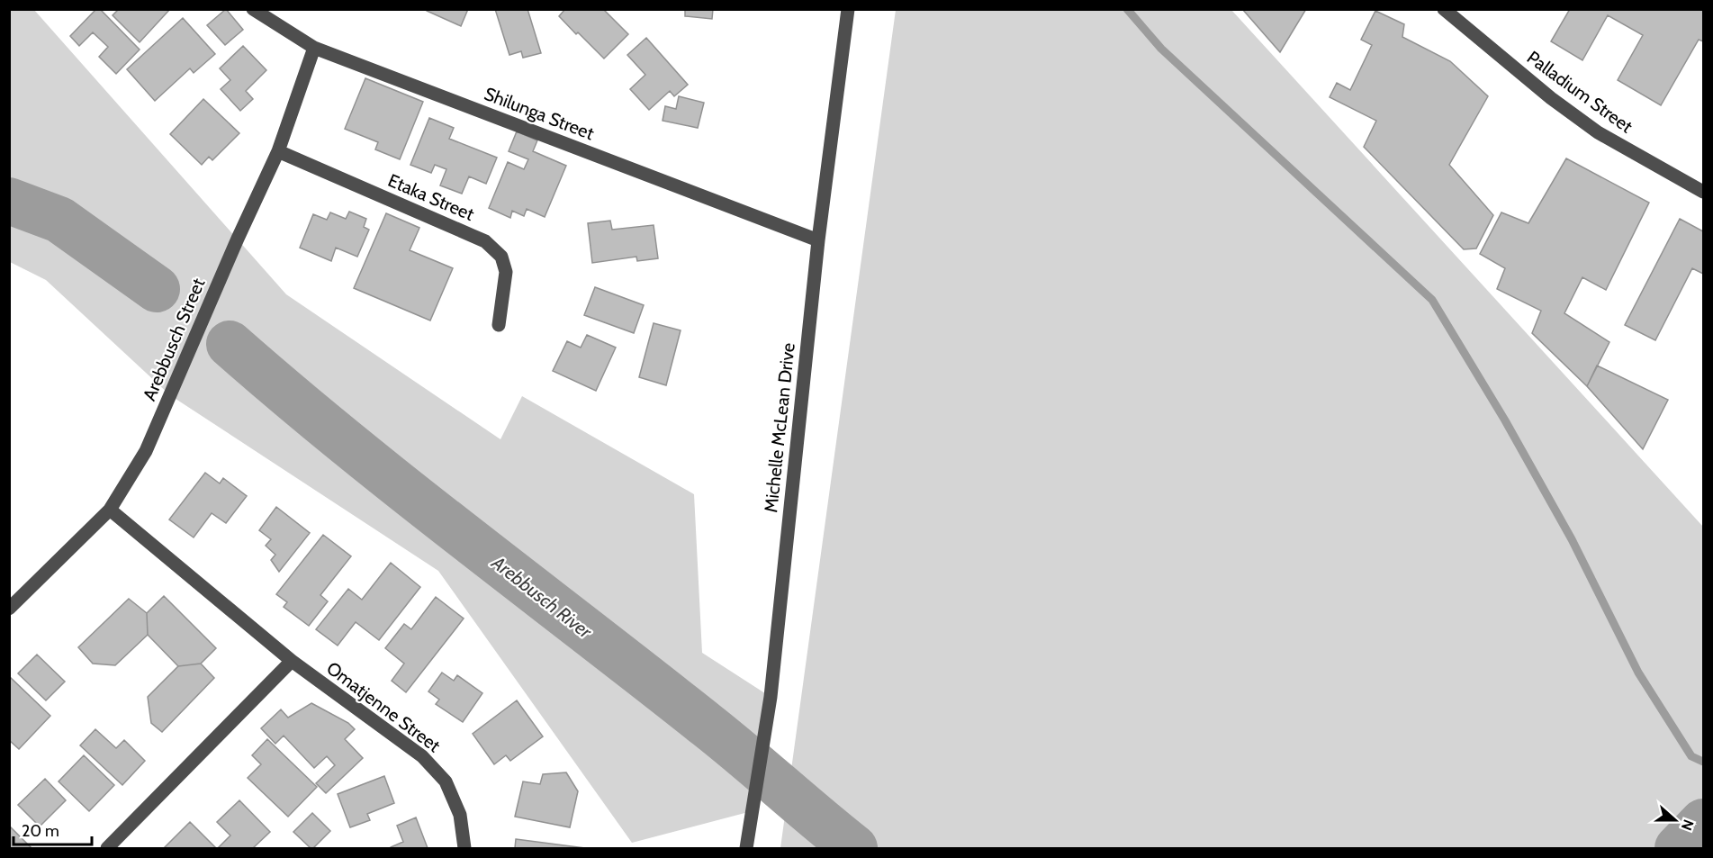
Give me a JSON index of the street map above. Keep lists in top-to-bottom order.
{
  "streets": {
    "street": [
      "Palladium Street",
      "Shilunga Street",
      "Etaka Street",
      "Arebbusch Street",
      "Michelle McLean Drive",
      "Omatjenne Street"
    ]
  },
  "crossings": [
    ["Shilunga Street", "Arebbusch Street"],
    ["Shilunga Street", "Michelle McLean Drive"],
    ["Etaka Street", "Arebbusch Street"],
    ["Arebbusch Street", "Omatjenne Street"]
  ],
  "water": ["Arebbusch River"],
  "scale_bar": "20 m",
  "north": "right"
}
